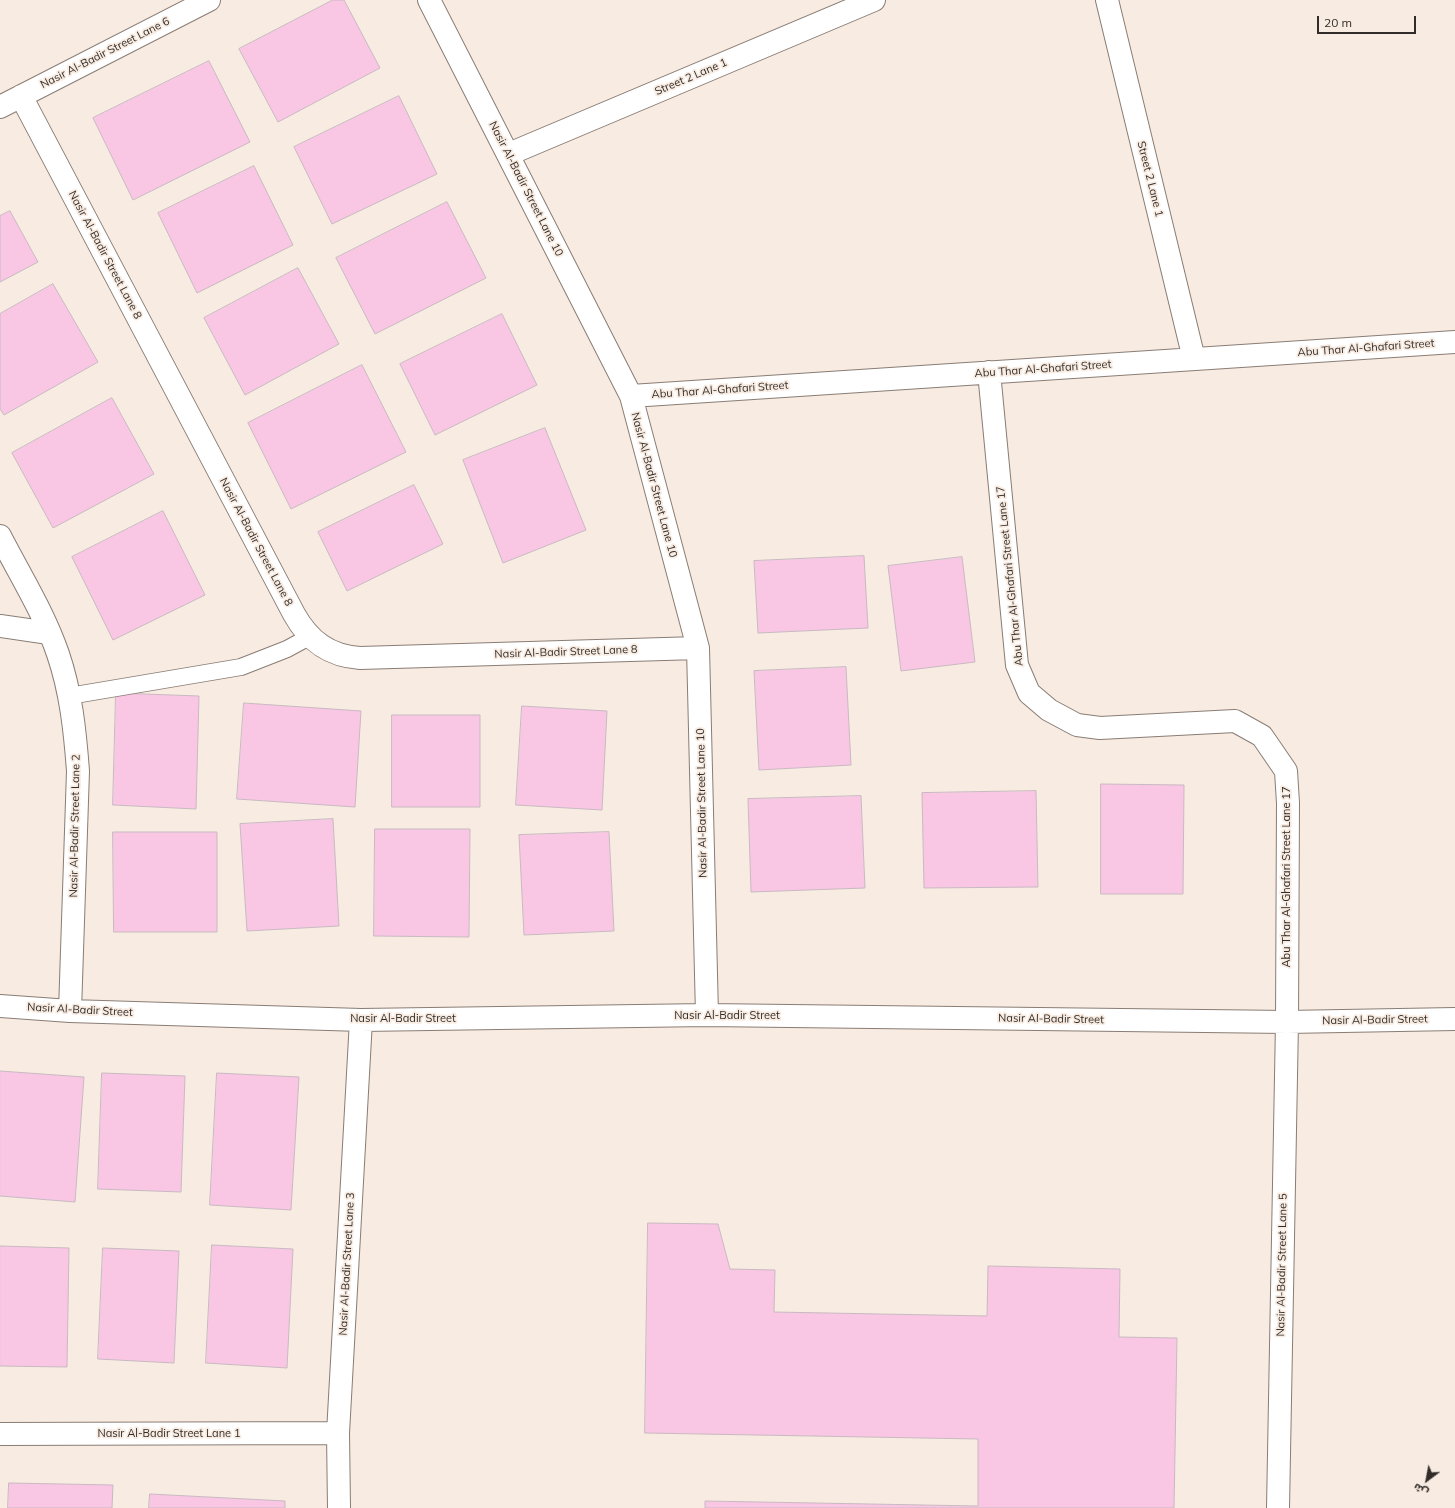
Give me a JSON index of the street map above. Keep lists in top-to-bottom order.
{
  "streets": {
    "street": [
      "Nasir Al-Badir Street Lane 6",
      "Street 2 Lane 1",
      "Nasir Al-Badir Street Lane 10",
      "Nasir Al-Badir Street Lane 8",
      "Abu Thar Al-Ghafari Street",
      "Abu Thar Al-Ghafari Street Lane 17",
      "Nasir Al-Badir Street Lane 2",
      "Nasir Al-Badir Street",
      "Nasir Al-Badir Street Lane 3",
      "Nasir Al-Badir Street Lane 5",
      "Nasir Al-Badir Street Lane 1"
    ]
  },
  "crossings": [
    ["Nasir Al-Badir Street Lane 6", "Nasir Al-Badir Street Lane 8"],
    ["Street 2 Lane 1", "Nasir Al-Badir Street Lane 10"],
    ["Street 2 Lane 1", "Abu Thar Al-Ghafari Street"],
    ["Nasir Al-Badir Street Lane 10", "Nasir Al-Badir Street Lane 8"],
    ["Nasir Al-Badir Street Lane 10", "Abu Thar Al-Ghafari Street"],
    ["Nasir Al-Badir Street Lane 10", "Nasir Al-Badir Street"],
    ["Abu Thar Al-Ghafari Street", "Abu Thar Al-Ghafari Street Lane 17"],
    ["Abu Thar Al-Ghafari Street Lane 17", "Nasir Al-Badir Street"],
    ["Abu Thar Al-Ghafari Street Lane 17", "Nasir Al-Badir Street Lane 5"],
    ["Nasir Al-Badir Street Lane 2", "Nasir Al-Badir Street"],
    ["Nasir Al-Badir Street", "Nasir Al-Badir Street Lane 3"],
    ["Nasir Al-Badir Street", "Nasir Al-Badir Street Lane 5"],
    ["Nasir Al-Badir Street Lane 3", "Nasir Al-Badir Street Lane 1"]
  ],
  "scale_bar": "20 m",
  "north": "bottom left"
}
